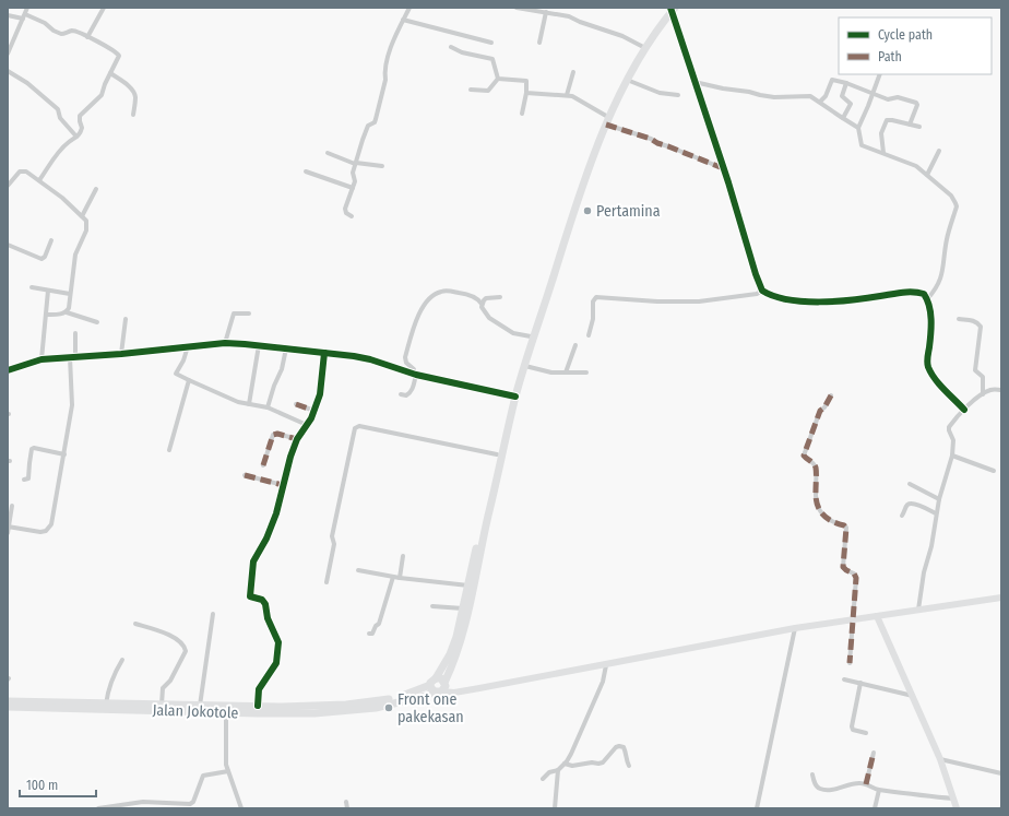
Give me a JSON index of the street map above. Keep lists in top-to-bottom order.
{
  "streets": {
    "highway": ["Jalan Jokotole"]
  },
  "places": ["Pertamina", "Front one pakekasan"],
  "legend": ["Cycle path", "Path"],
  "scale_bar": "100 m"
}
